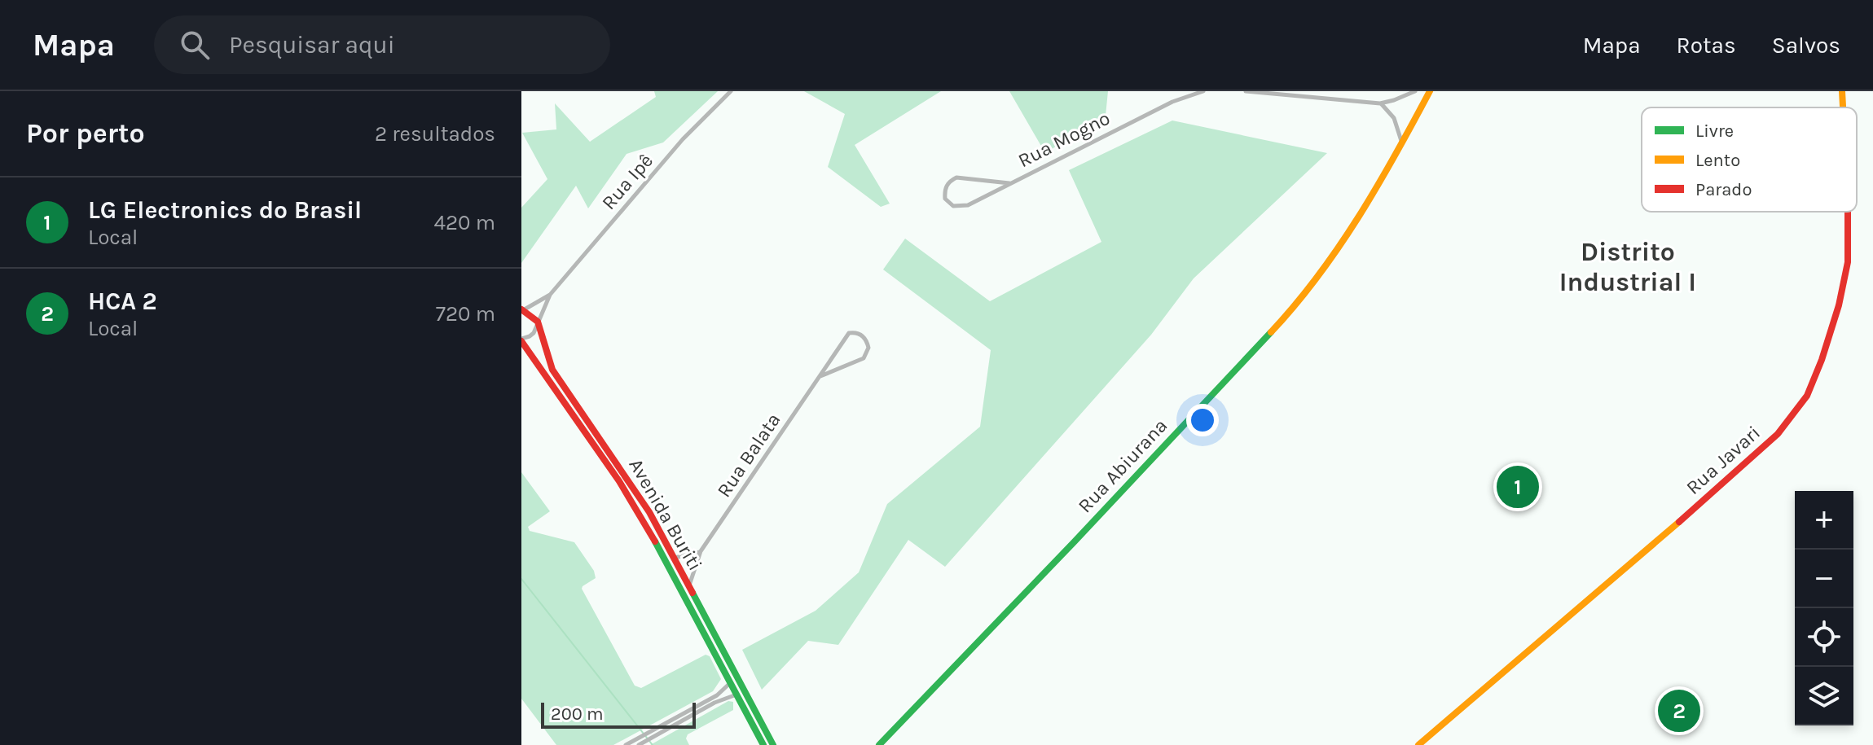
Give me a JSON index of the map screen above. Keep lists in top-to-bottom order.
{
  "streets": {
    "street": [
      "Rua Mogno",
      "Rua Ipê",
      "Rua Balata",
      "Rua Javari",
      "Rua Abiurana",
      "Avenida Buriti"
    ]
  },
  "crossings": [
    ["Rua Ipê", "Avenida Buriti"],
    ["Rua Balata", "Avenida Buriti"]
  ],
  "districts": ["Distrito Industrial I"],
  "legend": ["Livre", "Lento", "Parado"],
  "scale_bar": "200 m",
  "page": {
    "header": "Mapa",
    "search": "Pesquisar aqui",
    "nav": ["Mapa", "Rotas", "Salvos"],
    "heading": ["Por perto", "2 resultados"],
    "list": [
      {
        "mark": "1",
        "name": "LG Electronics do Brasil",
        "note": "Local",
        "value": "420 m"
      },
      {
        "mark": "2",
        "name": "HCA 2",
        "note": "Local",
        "value": "720 m"
      }
    ],
    "pins": ["1", "2"],
    "map_buttons": ["+", "−"],
    "scale": "200 m"
  }
}
